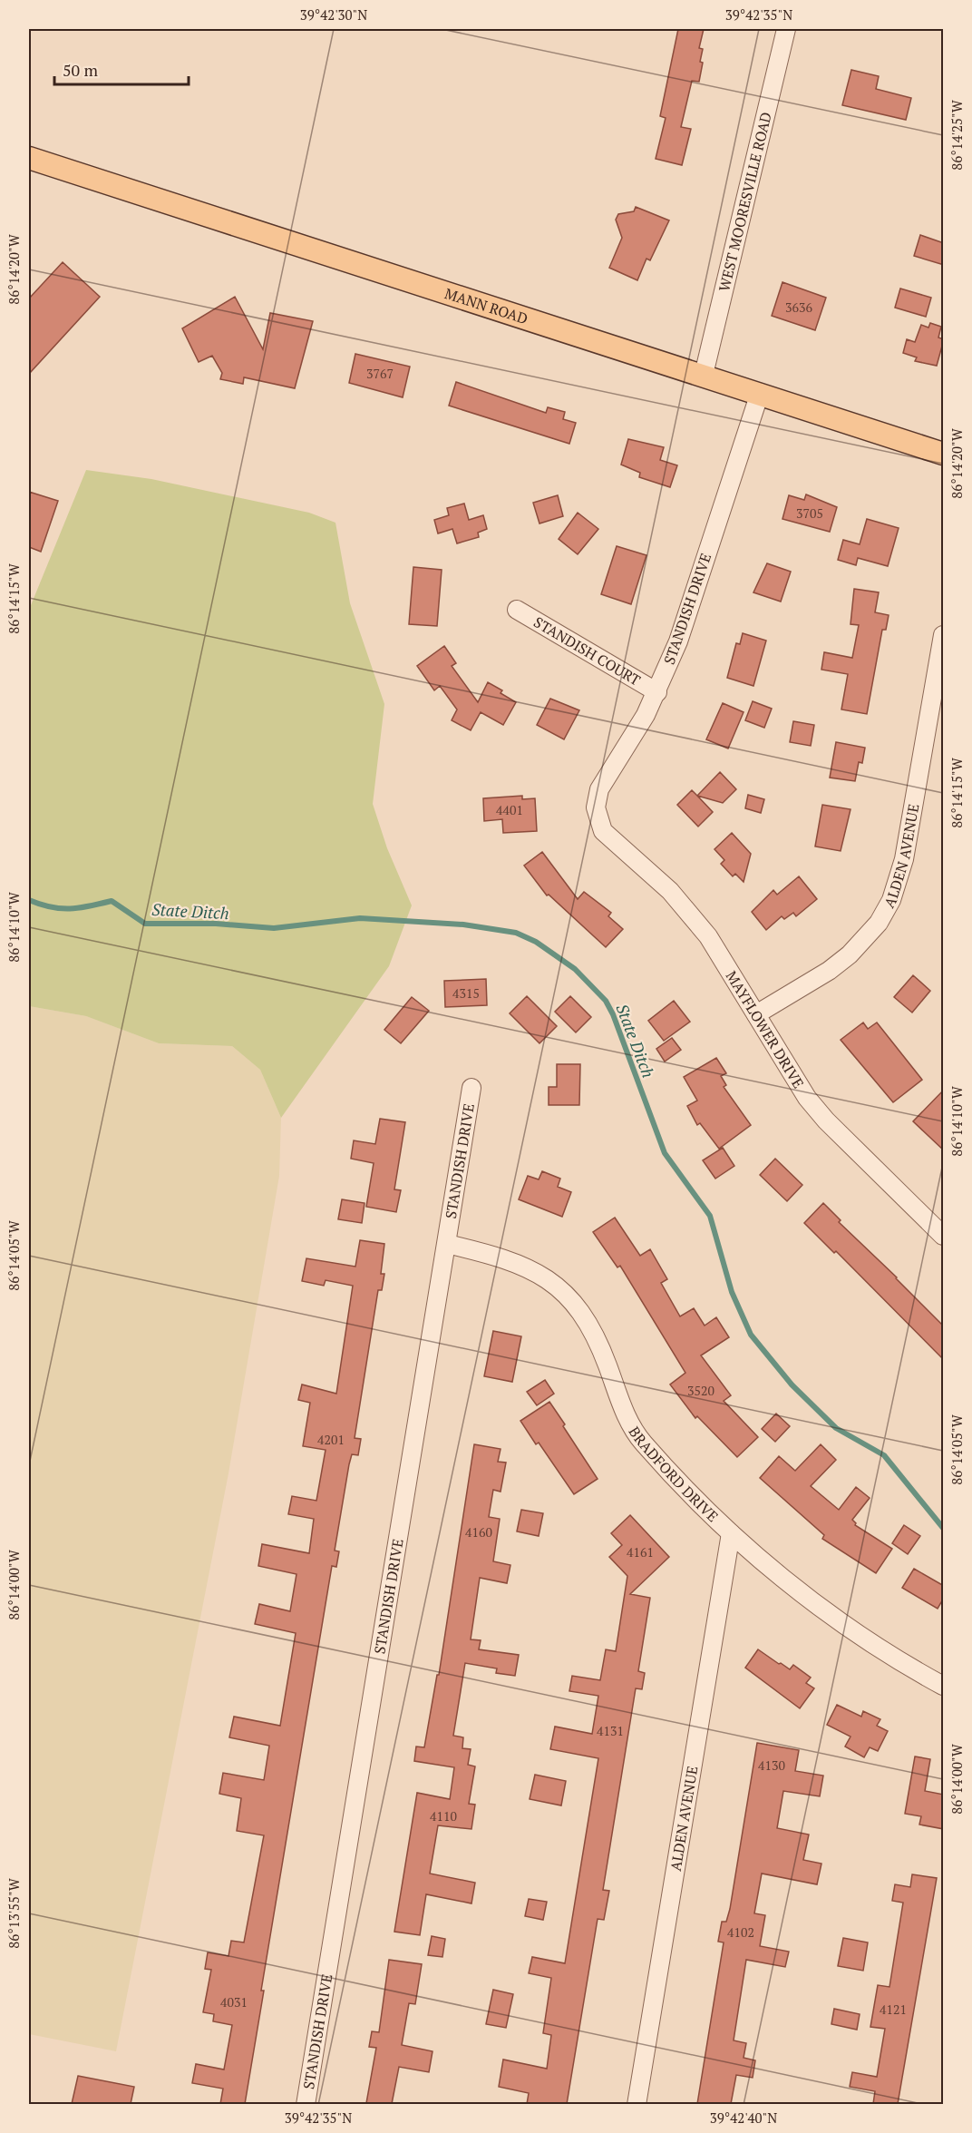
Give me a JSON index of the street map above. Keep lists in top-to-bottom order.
{
  "streets": {
    "main road": ["MANN ROAD"],
    "street": [
      "WEST MOORESVILLE ROAD",
      "STANDISH DRIVE",
      "STANDISH COURT",
      "ALDEN AVENUE",
      "MAYFLOWER DRIVE",
      "BRADFORD DRIVE"
    ]
  },
  "crossings": [
    ["WEST MOORESVILLE ROAD", "MANN ROAD"],
    ["MANN ROAD", "STANDISH DRIVE"],
    ["STANDISH DRIVE", "STANDISH COURT"],
    ["STANDISH DRIVE", "MAYFLOWER DRIVE"],
    ["STANDISH DRIVE", "BRADFORD DRIVE"],
    ["ALDEN AVENUE", "MAYFLOWER DRIVE"],
    ["ALDEN AVENUE", "BRADFORD DRIVE"]
  ],
  "water": ["State Ditch"],
  "house_numbers": [
    "3636",
    "3767",
    "3705",
    "4401",
    "4315",
    "3520",
    "4201",
    "4160",
    "4161",
    "4131",
    "4130",
    "4110",
    "4102",
    "4031",
    "4121"
  ],
  "scale_bar": "50 m",
  "coordinates": [
    "39°42'30\"N",
    "39°42'35\"N",
    "86°14'25\"W",
    "86°14'20\"W",
    "86°14'15\"W",
    "86°14'10\"W",
    "86°14'05\"W",
    "86°14'00\"W",
    "86°13'55\"W",
    "39°42'40\"N"
  ]
}
